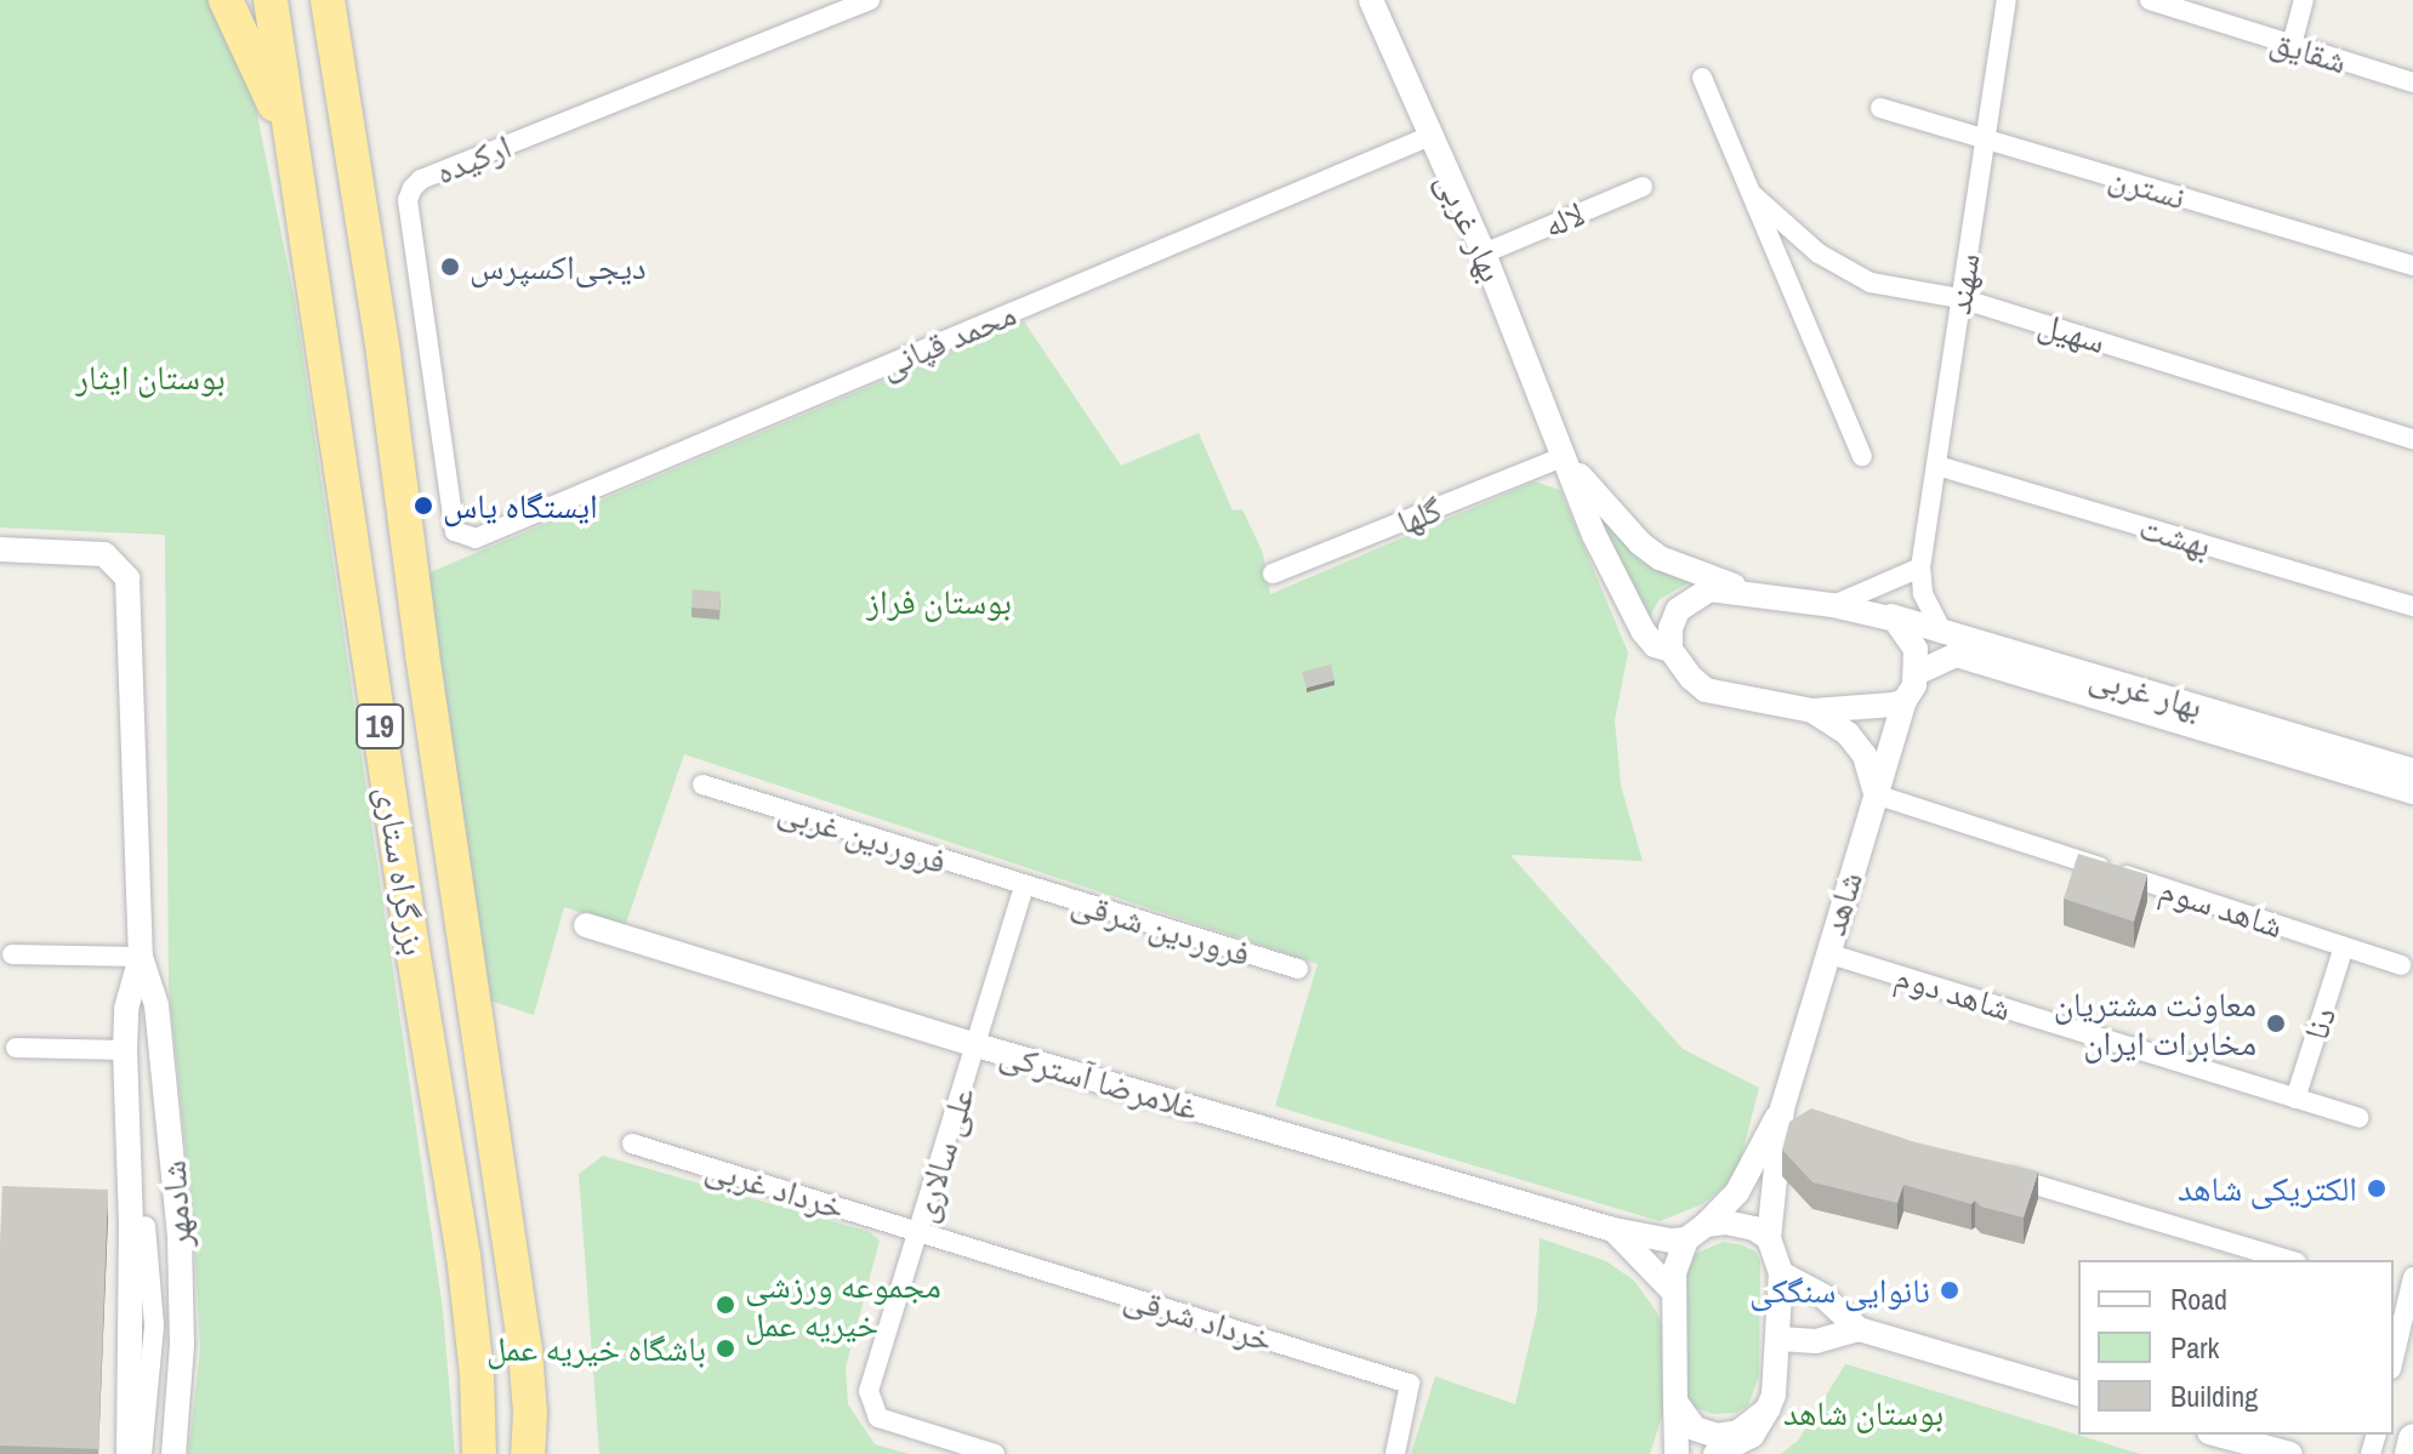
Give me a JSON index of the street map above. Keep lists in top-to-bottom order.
{
  "streets": {
    "highway": ["19", "بزرگراه ستاری"],
    "street": [
      "شقایق",
      "ارکیده",
      "نسترن",
      "لاله",
      "بهار غربی",
      "سهند",
      "سهیل",
      "محمد قپانی",
      "گلها",
      "بهشت",
      "فروردین غربی",
      "شاهد",
      "شاهد سوم",
      "فروردین شرقی",
      "شاهد دوم",
      "دنا",
      "غلامرضا آسترکی",
      "علی سالاری",
      "خرداد غربی",
      "شادمهر",
      "خرداد شرقی"
    ]
  },
  "crossings": [
    ["ارکیده", "محمد قپانی"],
    ["نسترن", "سهند"],
    ["لاله", "بهار غربی"],
    ["بهار غربی", "محمد قپانی"],
    ["بهار غربی", "گلها"],
    ["بهار غربی", "شاهد"],
    ["سهند", "سهیل"],
    ["سهند", "بهشت"],
    ["فروردین غربی", "فروردین شرقی"],
    ["فروردین غربی", "علی سالاری"],
    ["شاهد", "شاهد سوم"],
    ["شاهد", "شاهد دوم"],
    ["شاهد", "غلامرضا آسترکی"],
    ["شاهد سوم", "دنا"],
    ["فروردین شرقی", "علی سالاری"],
    ["شاهد دوم", "دنا"],
    ["غلامرضا آسترکی", "علی سالاری"],
    ["علی سالاری", "خرداد غربی"],
    ["علی سالاری", "خرداد شرقی"],
    ["خرداد غربی", "خرداد شرقی"]
  ],
  "parks": ["بوستان ایثار", "بوستان فراز", "بوستان شاهد"],
  "places": [
    "دیجی‌اکسپرس",
    "ایستگاه یاس",
    "معاونت مشتریان مخابرات ایران",
    "الکتریکی شاهد",
    "نانوایی سنگکی",
    "مجموعه ورزشی خیریه عمل",
    "باشگاه خیریه عمل"
  ],
  "legend": ["Road", "Park", "Building"]
}
